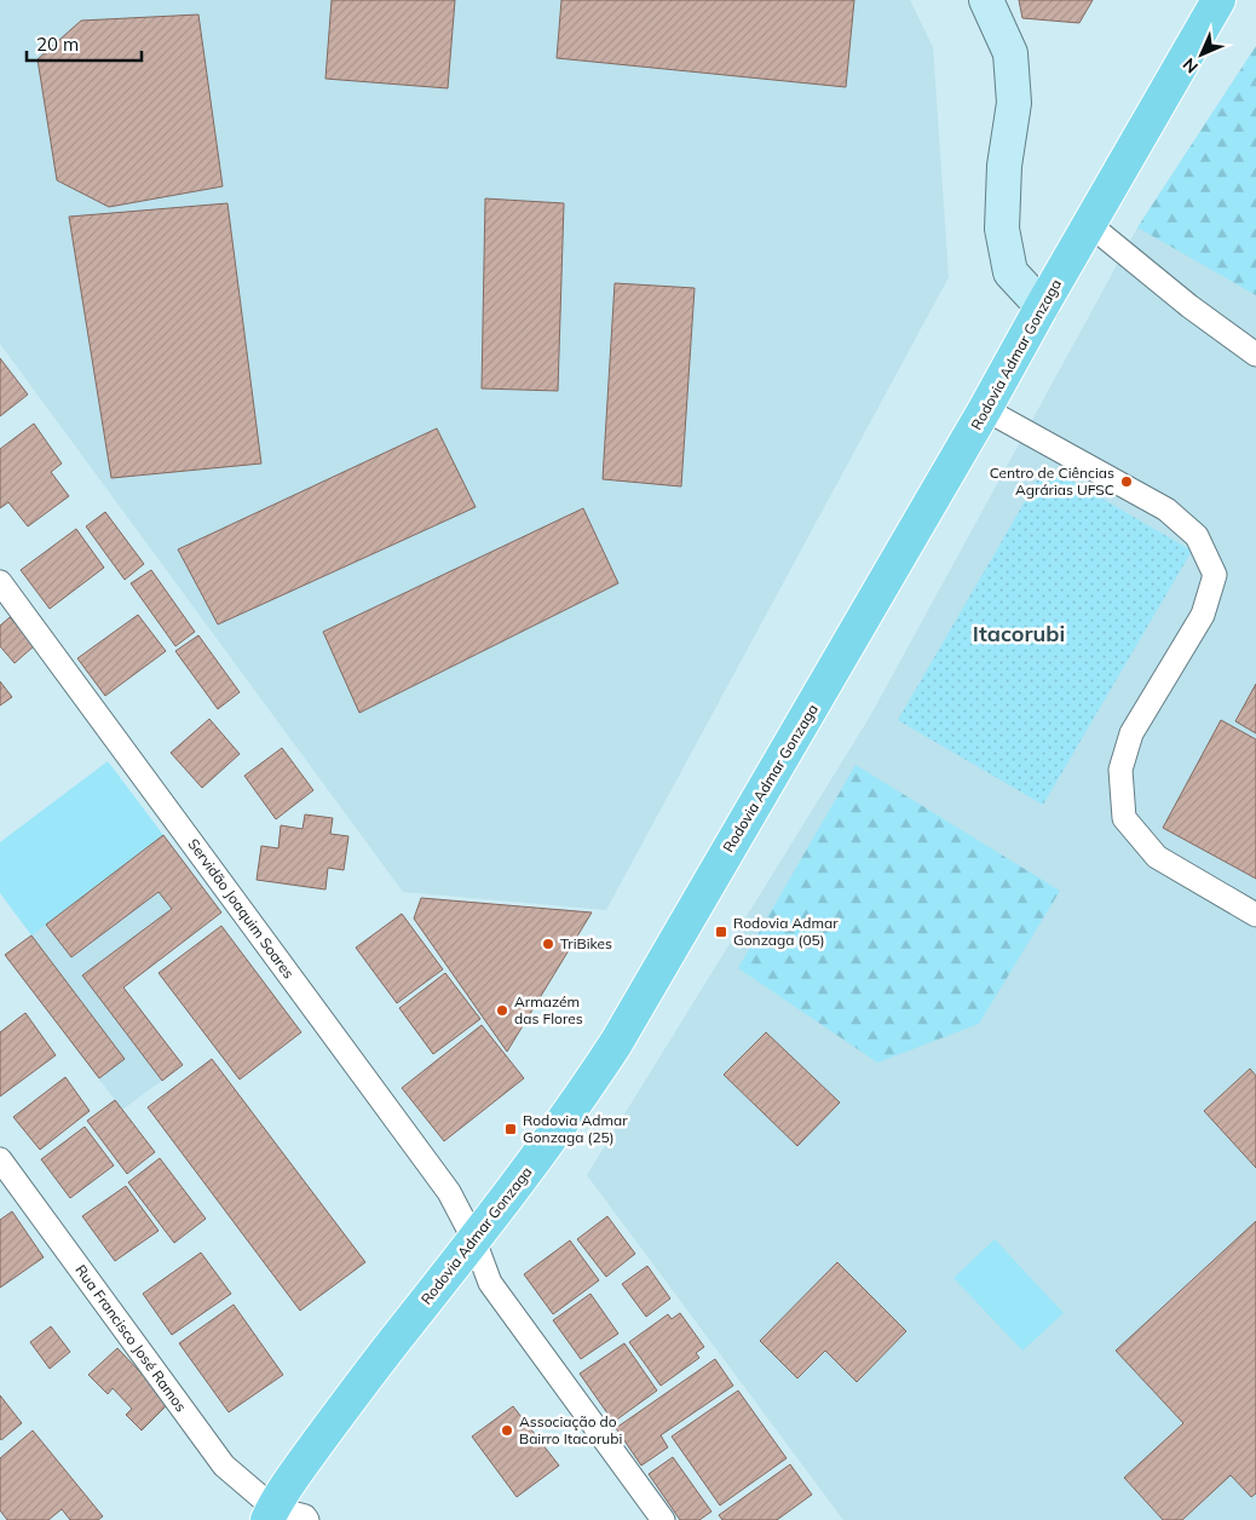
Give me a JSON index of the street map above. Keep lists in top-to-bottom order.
{
  "streets": {
    "main road": ["Rodovia Admar Gonzaga"],
    "lane": ["Servidão Joaquim Soares", "Rua Francisco José Ramos"]
  },
  "crossings": [
    ["Rodovia Admar Gonzaga", "Servidão Joaquim Soares"],
    ["Rodovia Admar Gonzaga", "Rua Francisco José Ramos"]
  ],
  "districts": ["Itacorubi"],
  "places": {
    "other": [
      "Centro de Ciências Agrárias UFSC",
      "TriBikes",
      "Armazém das Flores",
      "Associação do Bairro Itacorubi"
    ],
    "transit": ["Rodovia Admar Gonzaga (05)", "Rodovia Admar Gonzaga (25)"]
  },
  "scale_bar": "20 m",
  "north": "bottom left"
}
